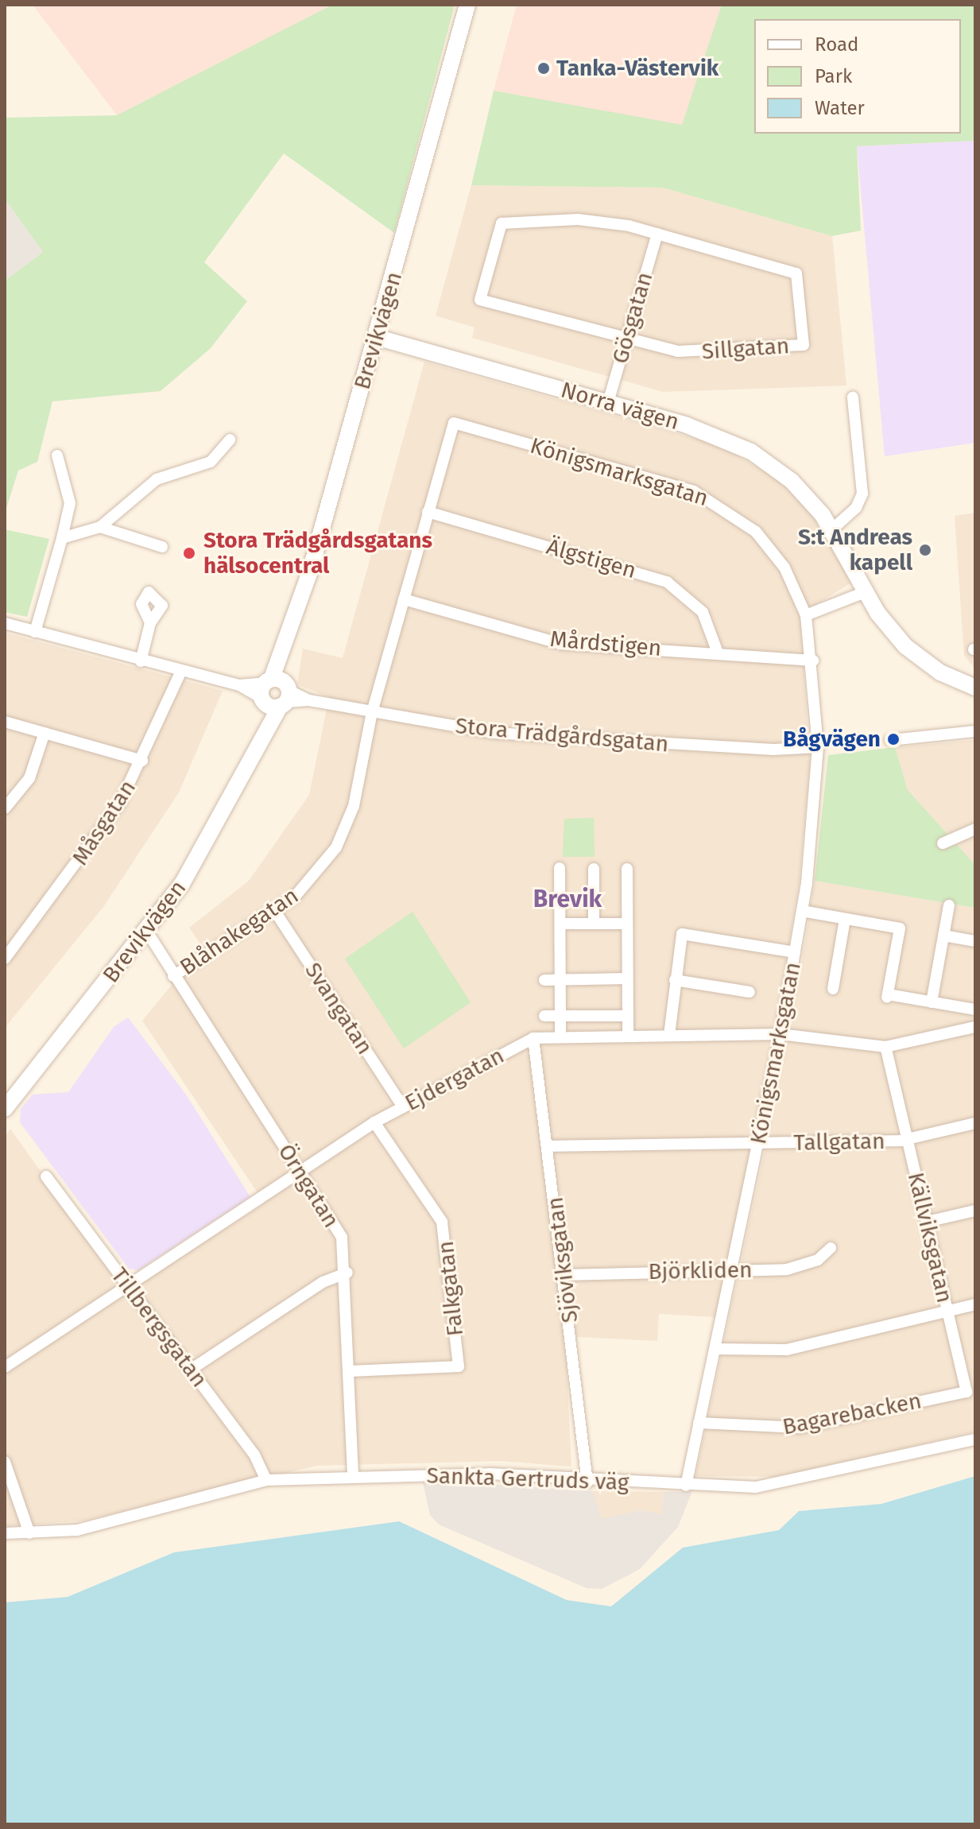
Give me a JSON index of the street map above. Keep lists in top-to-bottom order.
{
  "streets": {
    "street": [
      "Gösgatan",
      "Brevikvägen",
      "Sillgatan",
      "Norra vägen",
      "Königsmarksgatan",
      "Älgstigen",
      "Mårdstigen",
      "Stora Trädgårdsgatan",
      "Måsgatan",
      "Blåhakegatan",
      "Svangatan",
      "Ejdergatan",
      "Tallgatan",
      "Örngatan",
      "Källviksgatan",
      "Sjöviksgatan",
      "Björkliden",
      "Falkgatan",
      "Tillbergsgatan",
      "Bagarebacken",
      "Sankta Gertruds väg"
    ]
  },
  "crossings": [
    ["Gösgatan", "Sillgatan"],
    ["Gösgatan", "Norra vägen"],
    ["Brevikvägen", "Norra vägen"],
    ["Brevikvägen", "Stora Trädgårdsgatan"],
    ["Brevikvägen", "Örngatan"],
    ["Königsmarksgatan", "Mårdstigen"],
    ["Königsmarksgatan", "Stora Trädgårdsgatan"],
    ["Königsmarksgatan", "Blåhakegatan"],
    ["Königsmarksgatan", "Ejdergatan"],
    ["Königsmarksgatan", "Tallgatan"],
    ["Königsmarksgatan", "Björkliden"],
    ["Königsmarksgatan", "Bagarebacken"],
    ["Königsmarksgatan", "Sankta Gertruds väg"],
    ["Älgstigen", "Mårdstigen"],
    ["Älgstigen", "Blåhakegatan"],
    ["Mårdstigen", "Blåhakegatan"],
    ["Stora Trädgårdsgatan", "Blåhakegatan"],
    ["Blåhakegatan", "Svangatan"],
    ["Blåhakegatan", "Örngatan"],
    ["Svangatan", "Ejdergatan"],
    ["Ejdergatan", "Örngatan"],
    ["Ejdergatan", "Källviksgatan"],
    ["Ejdergatan", "Sjöviksgatan"],
    ["Ejdergatan", "Falkgatan"],
    ["Ejdergatan", "Tillbergsgatan"],
    ["Tallgatan", "Källviksgatan"],
    ["Tallgatan", "Sjöviksgatan"],
    ["Örngatan", "Falkgatan"],
    ["Örngatan", "Sankta Gertruds väg"],
    ["Källviksgatan", "Bagarebacken"],
    ["Sjöviksgatan", "Björkliden"],
    ["Sjöviksgatan", "Sankta Gertruds väg"],
    ["Tillbergsgatan", "Sankta Gertruds väg"]
  ],
  "districts": ["Brevik"],
  "places": [
    "Tanka-Västervik",
    "S:t Andreas kapell",
    "Stora Trädgårdsgatans hälsocentral",
    "Bågvägen"
  ],
  "legend": ["Road", "Park", "Water"]
}
